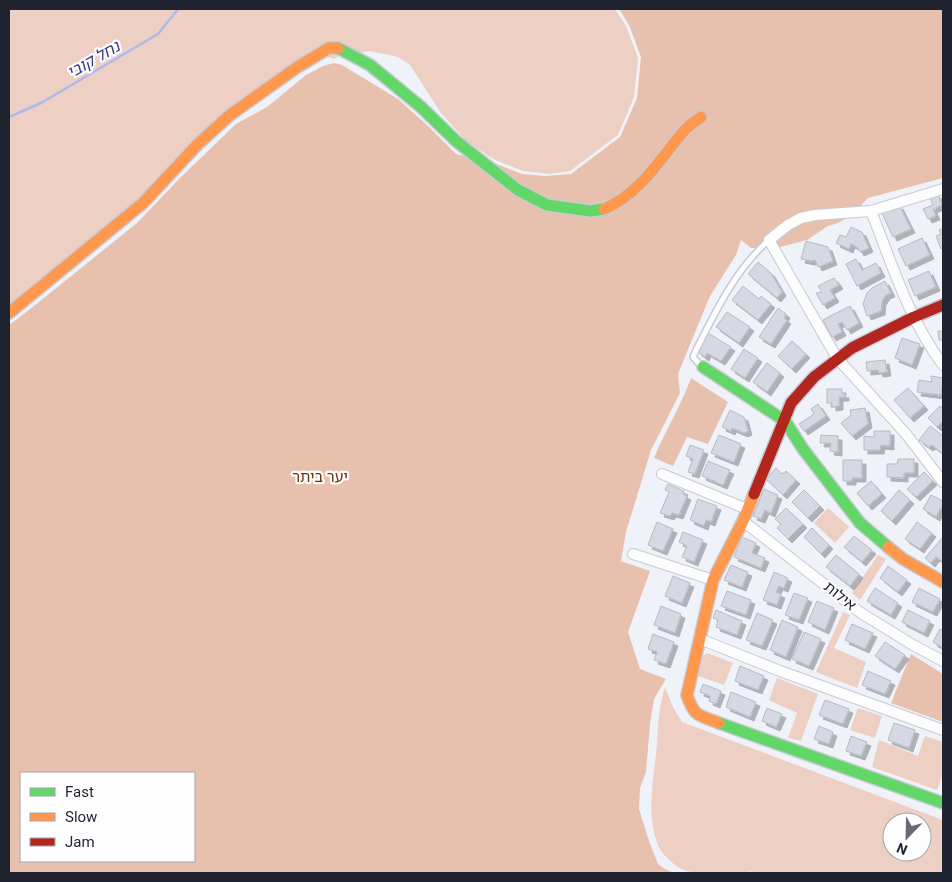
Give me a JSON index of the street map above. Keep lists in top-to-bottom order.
{
  "streets": {
    "street": ["אילות"]
  },
  "water": ["נחל קובי"],
  "parks": ["יער ביתר"],
  "legend": ["Fast", "Slow", "Jam"],
  "north": "bottom left"
}
